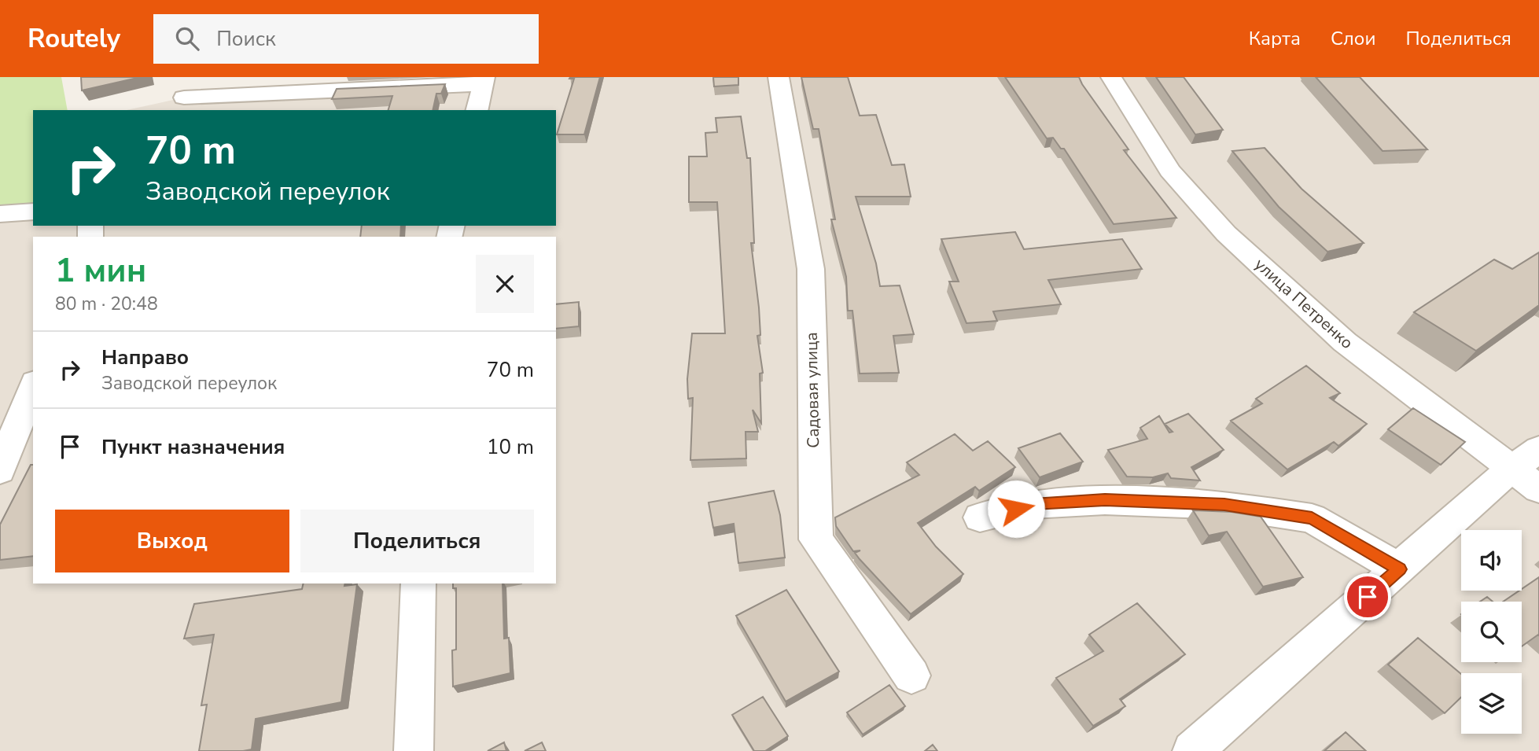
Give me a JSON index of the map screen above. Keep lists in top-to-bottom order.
{
  "streets": {
    "street": ["улица Петренко", "Садовая улица"]
  },
  "page": {
    "header": "Routely",
    "search": "Поиск",
    "nav": ["Карта", "Слои", "Поделиться"],
    "turn": ["70 m", "Заводской переулок"],
    "heading": ["1 мин", "80 m · 20:48"],
    "list": [
      {
        "name": "Направо",
        "note": "Заводской переулок",
        "value": "70 m"
      },
      {
        "name": "Пункт назначения",
        "value": "10 m"
      }
    ],
    "buttons": ["Выход", "Поделиться"]
  }
}
